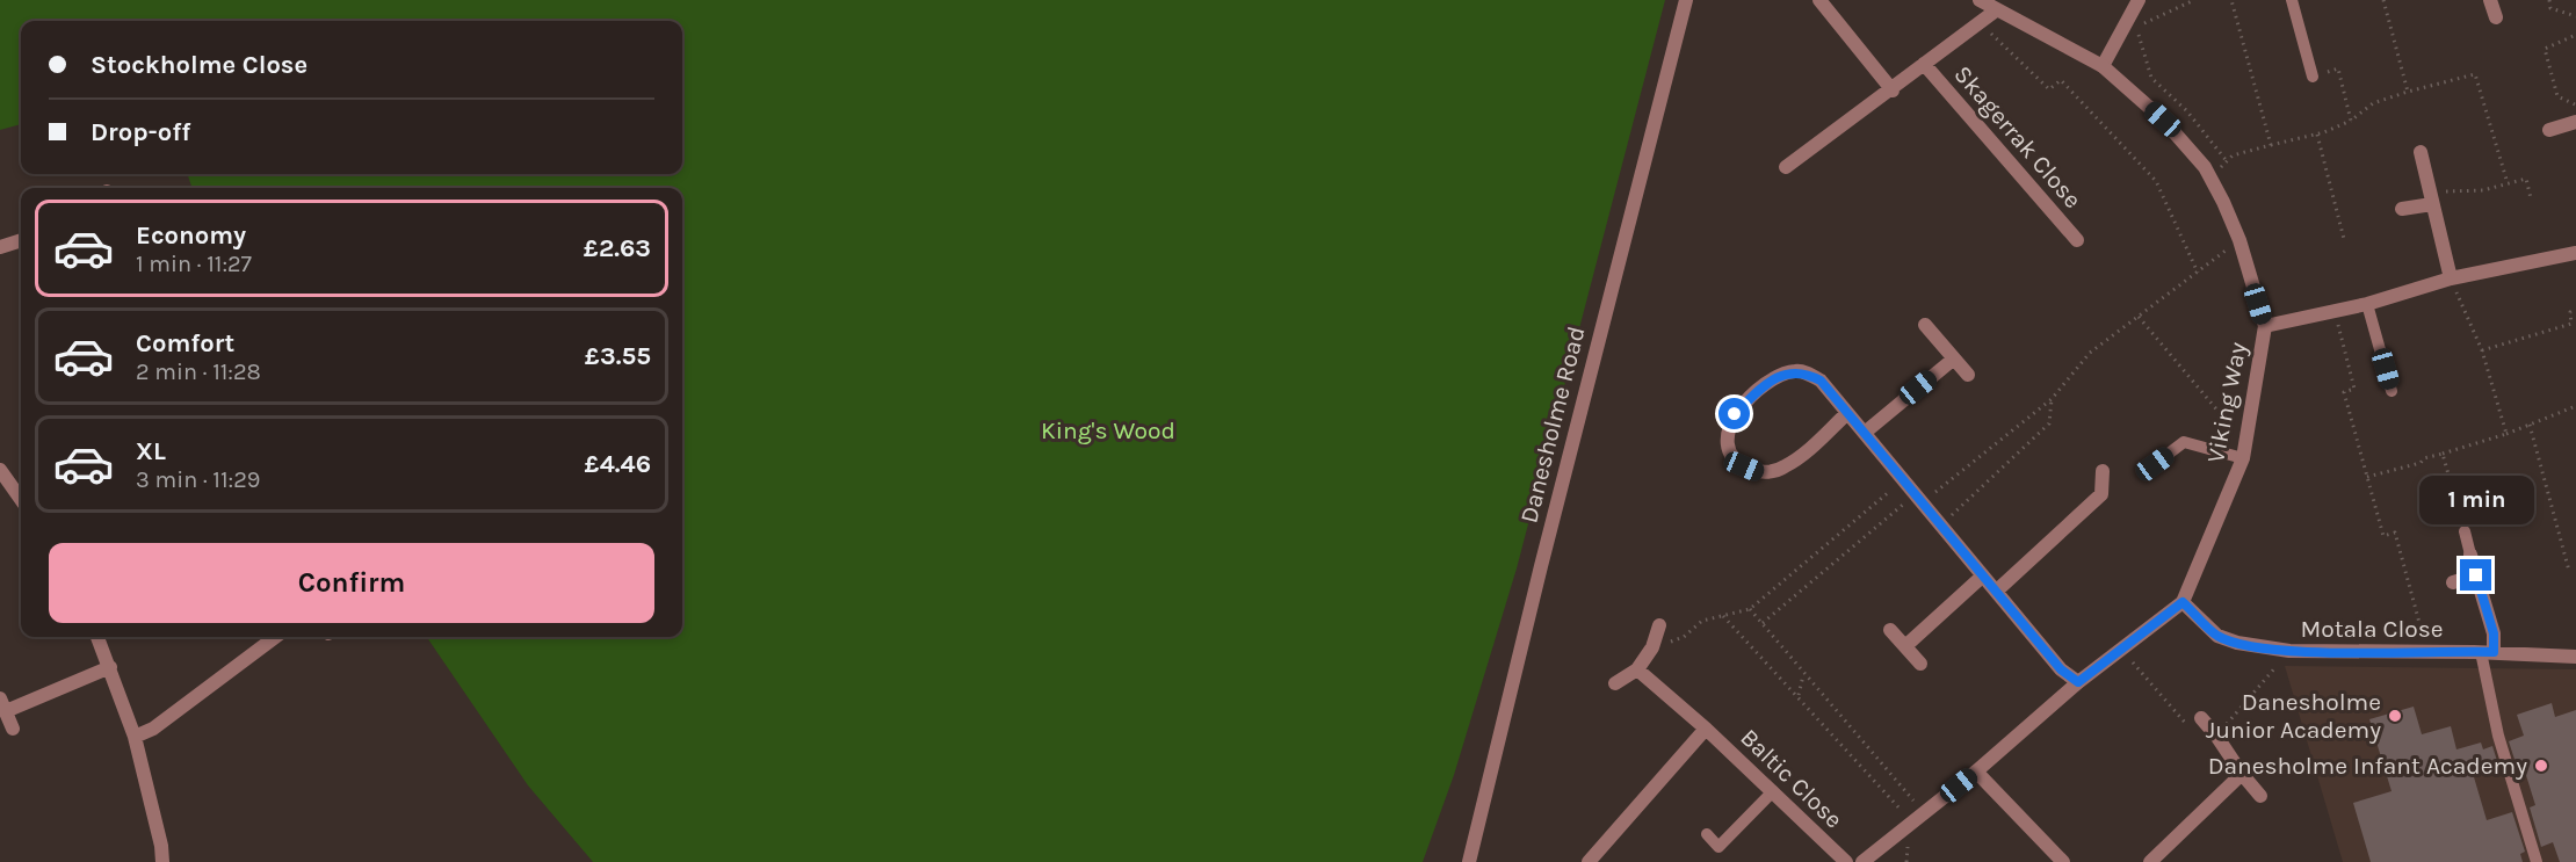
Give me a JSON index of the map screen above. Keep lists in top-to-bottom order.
{
  "streets": {
    "street": [
      "Skagerrak Close",
      "Viking Way",
      "Danesholme Road",
      "Motala Close",
      "Baltic Close"
    ]
  },
  "crossings": [
    ["Skagerrak Close", "Viking Way"],
    ["Viking Way", "Motala Close"]
  ],
  "parks": ["King's Wood"],
  "places": ["Danesholme Junior Academy", "Danesholme Infant Academy"],
  "page": {
    "banner": ["Stockholme Close", "Drop-off"],
    "list": [
      {
        "name": "Economy",
        "note": "1 min · 11:27",
        "value": "£2.63"
      },
      {
        "name": "Comfort",
        "note": "2 min · 11:28",
        "value": "£3.55"
      },
      {
        "name": "XL",
        "note": "3 min · 11:29",
        "value": "£4.46"
      }
    ],
    "bubble": "1 min",
    "buttons": "Confirm"
  }
}
